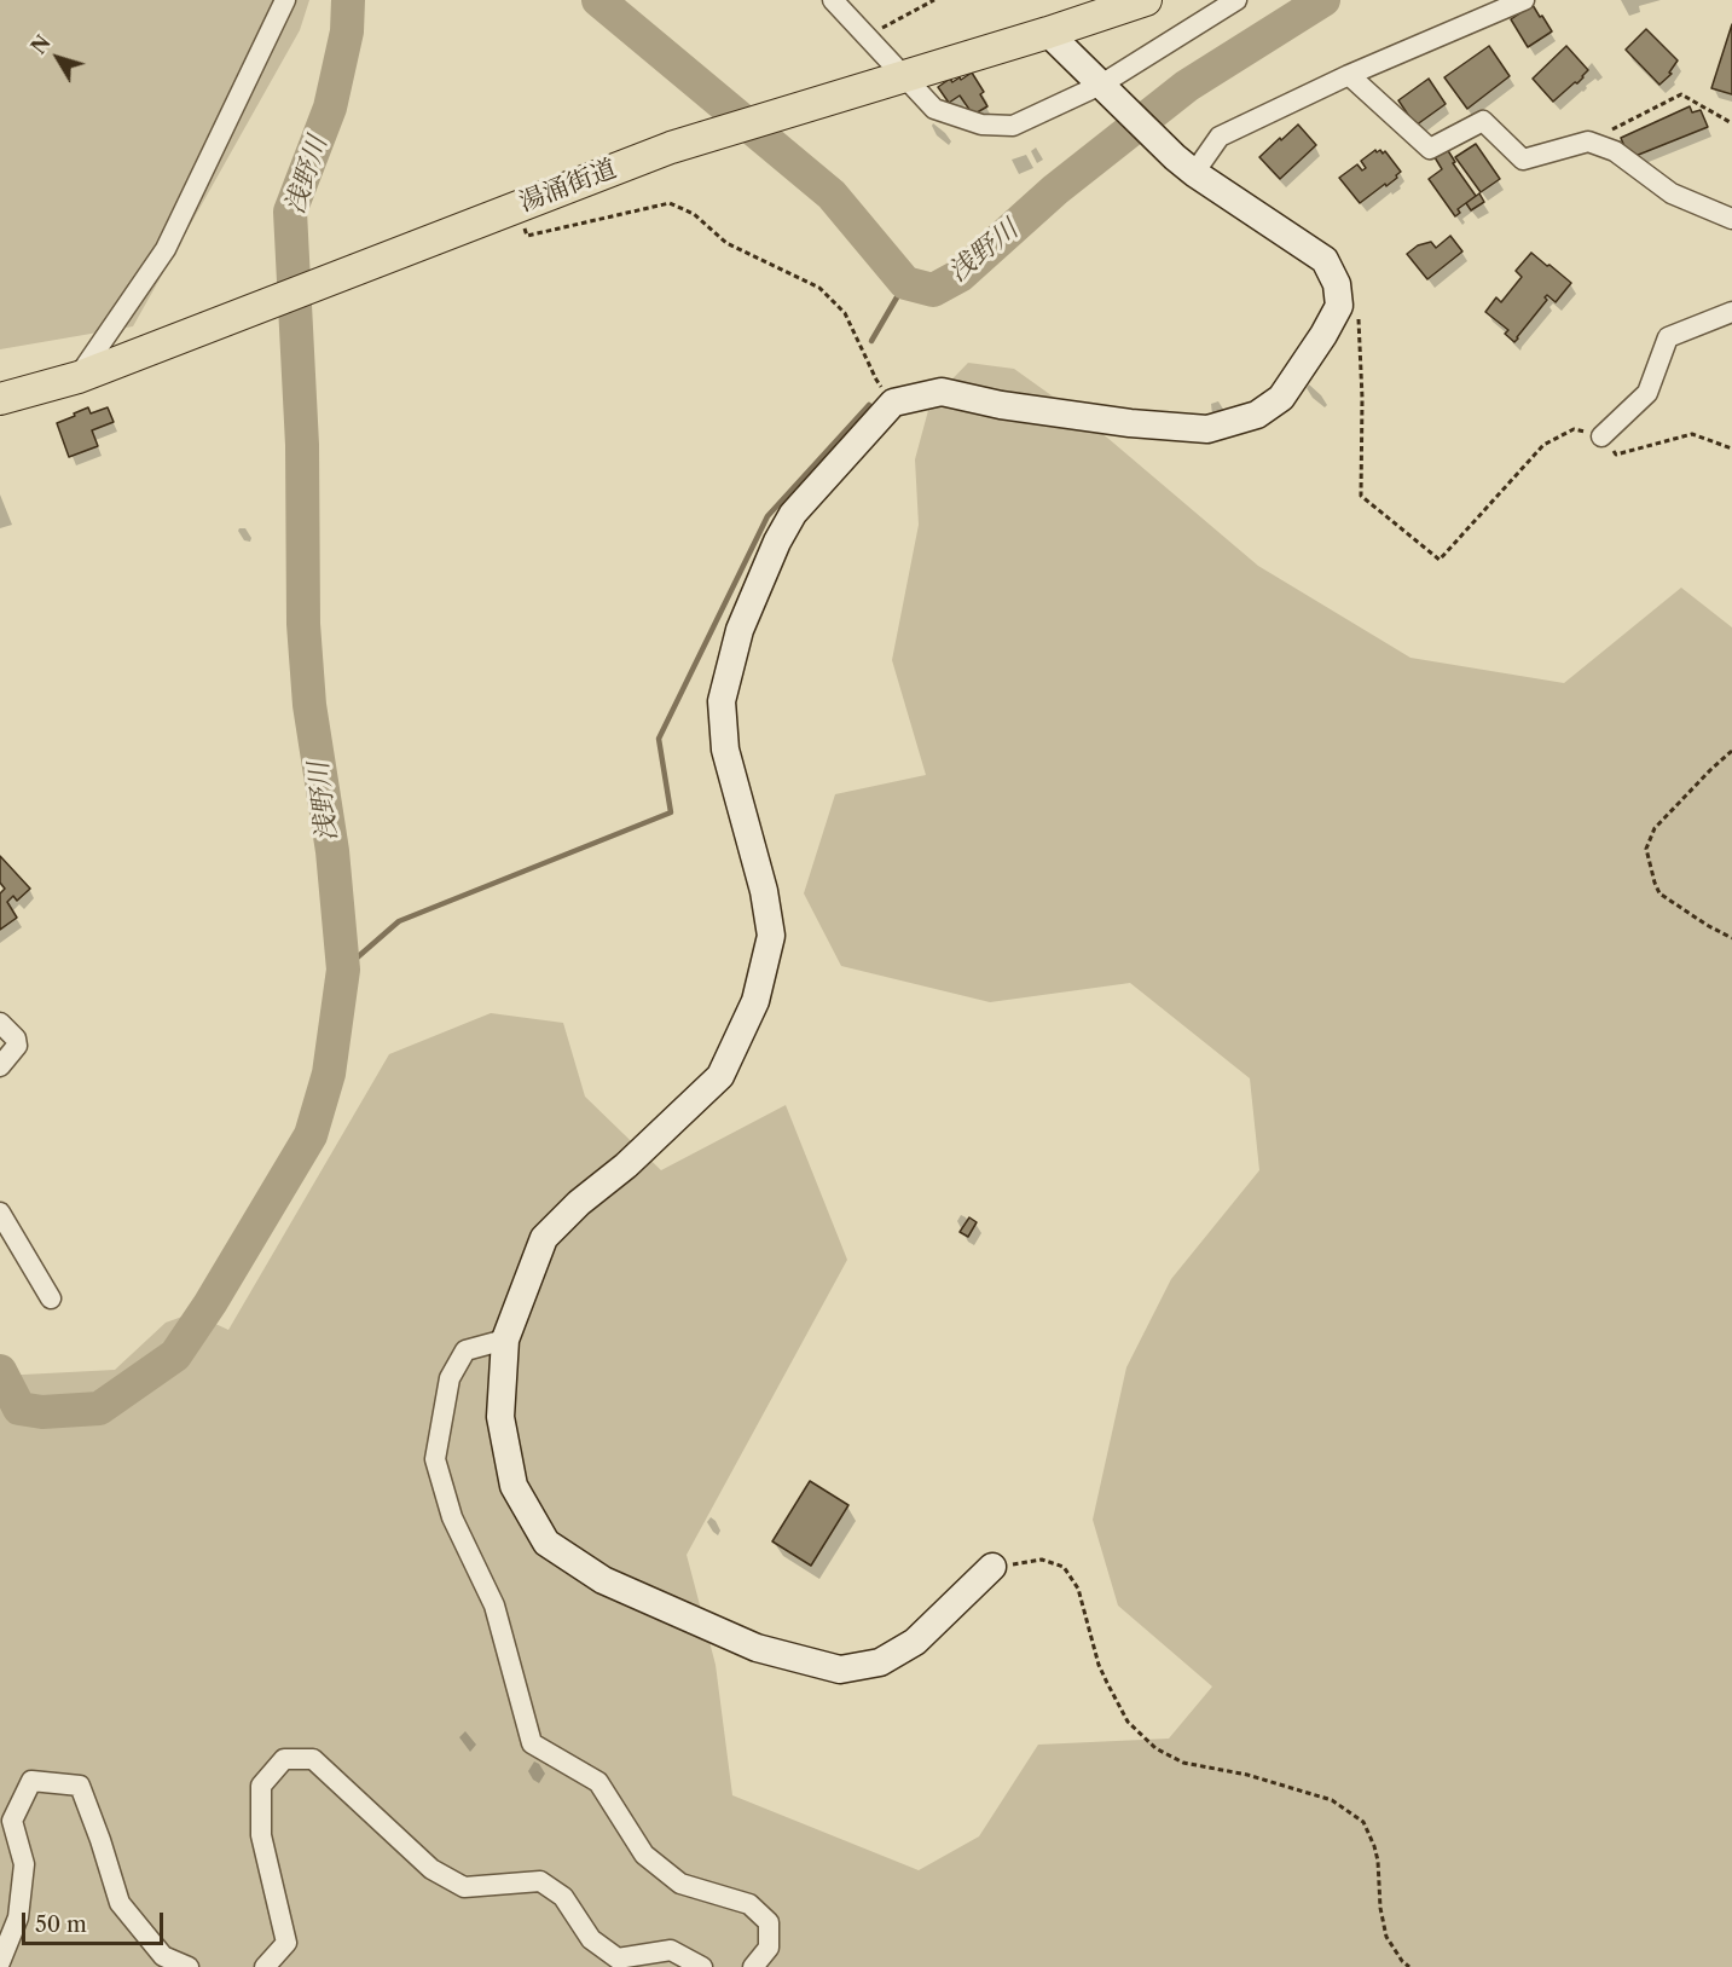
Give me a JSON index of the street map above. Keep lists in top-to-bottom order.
{
  "streets": {
    "main road": ["湯涌街道"]
  },
  "water": ["浅野川"],
  "scale_bar": "50 m",
  "north": "top left"
}
